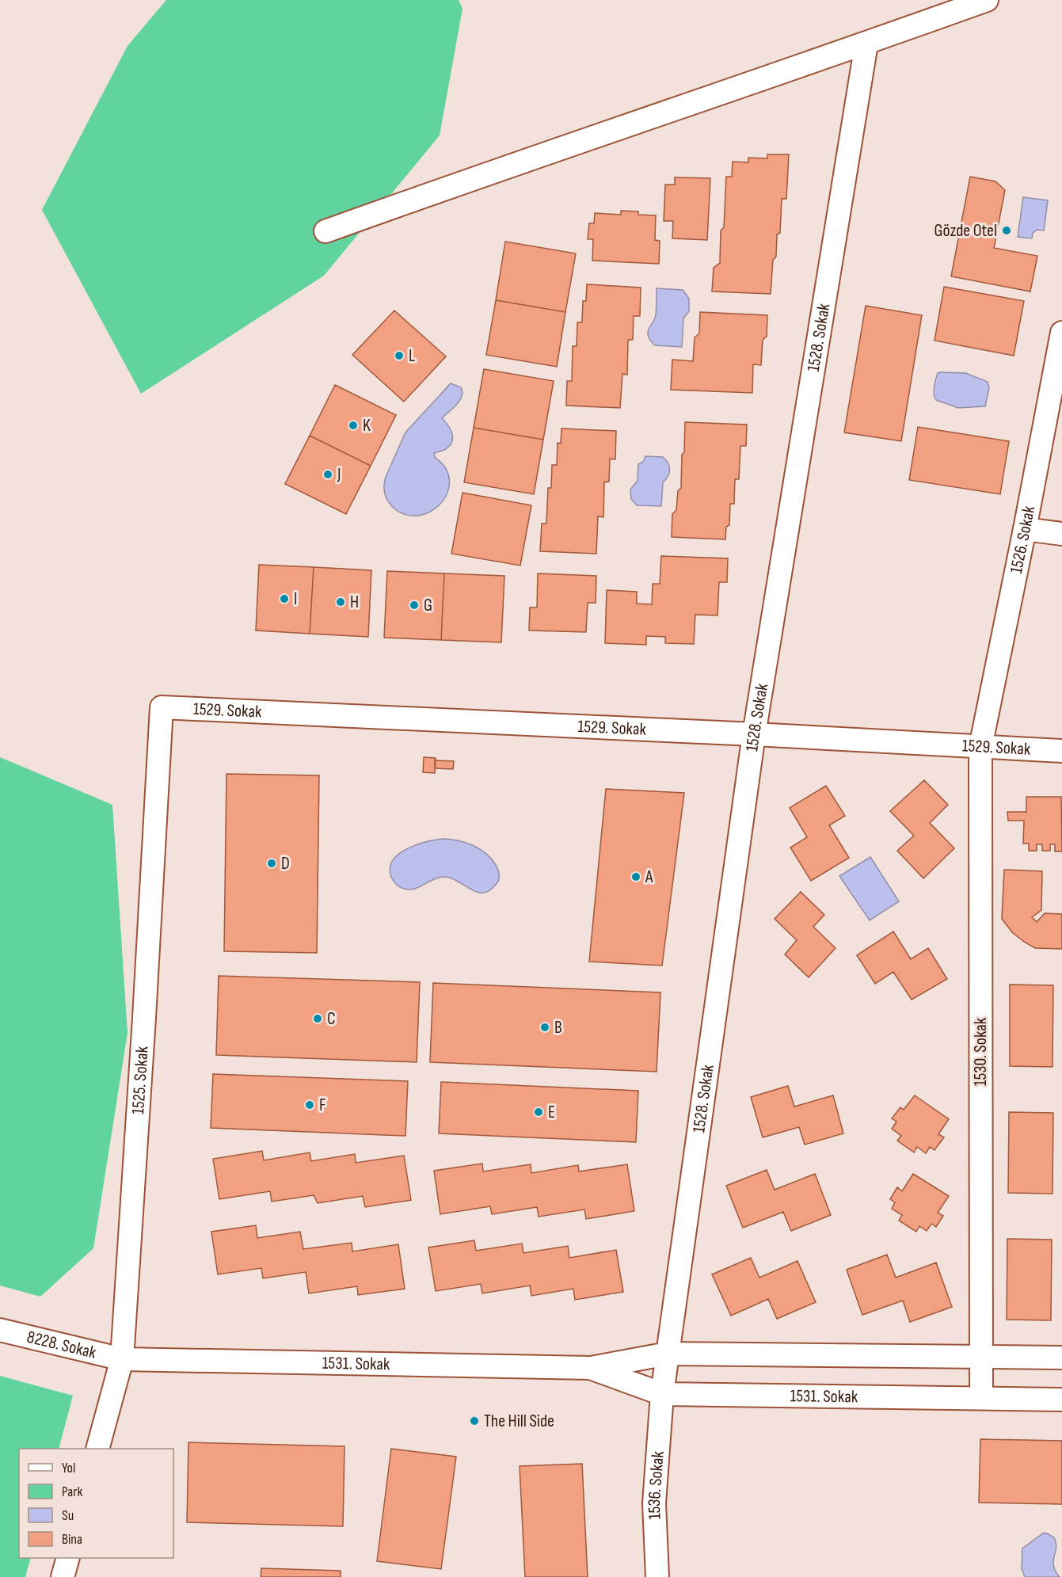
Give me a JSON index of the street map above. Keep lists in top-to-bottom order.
{
  "streets": {
    "street": [
      "1528. Sokak",
      "1526. Sokak",
      "1529. Sokak",
      "1530. Sokak",
      "1525. Sokak",
      "8228. Sokak",
      "1531. Sokak",
      "1536. Sokak"
    ]
  },
  "crossings": [
    ["1528. Sokak", "1529. Sokak"],
    ["1528. Sokak", "1531. Sokak"],
    ["1528. Sokak", "1536. Sokak"],
    ["1526. Sokak", "1529. Sokak"],
    ["1526. Sokak", "1530. Sokak"],
    ["1529. Sokak", "1530. Sokak"],
    ["1529. Sokak", "1525. Sokak"],
    ["1530. Sokak", "1531. Sokak"],
    ["1525. Sokak", "8228. Sokak"],
    ["1525. Sokak", "1531. Sokak"],
    ["8228. Sokak", "1531. Sokak"],
    ["1531. Sokak", "1536. Sokak"]
  ],
  "places": [
    "Gözde Otel",
    "L",
    "K",
    "J",
    "I",
    "H",
    "G",
    "D",
    "A",
    "C",
    "B",
    "F",
    "E",
    "The Hill Side"
  ],
  "legend": [
    "Yol",
    "Park",
    "Su",
    "Bina"
  ]
}
